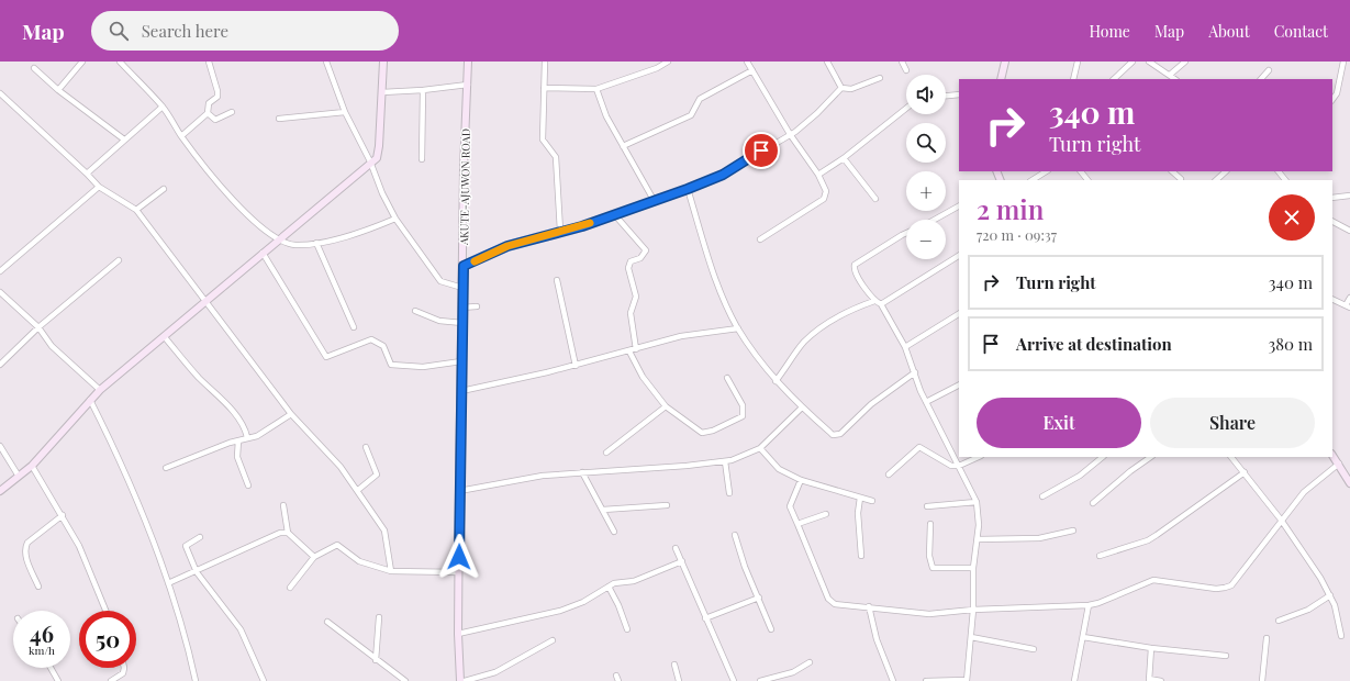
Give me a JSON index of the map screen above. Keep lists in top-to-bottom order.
{
  "streets": {
    "main road": ["AKUTE-AJUWON ROAD"]
  },
  "page": {
    "header": "Map",
    "search": "Search here",
    "nav": [
      "Home",
      "Map",
      "About",
      "Contact"
    ],
    "map_buttons": ["+", "−"],
    "turn": ["340 m", "Turn right"],
    "heading": ["2 min", "720 m · 09:37"],
    "list": [
      {
        "name": "Turn right",
        "value": "340 m"
      },
      {
        "name": "Arrive at destination",
        "value": "380 m"
      }
    ],
    "buttons": ["Exit", "Share"],
    "speed": "46 km/h",
    "limit": "50"
  }
}
